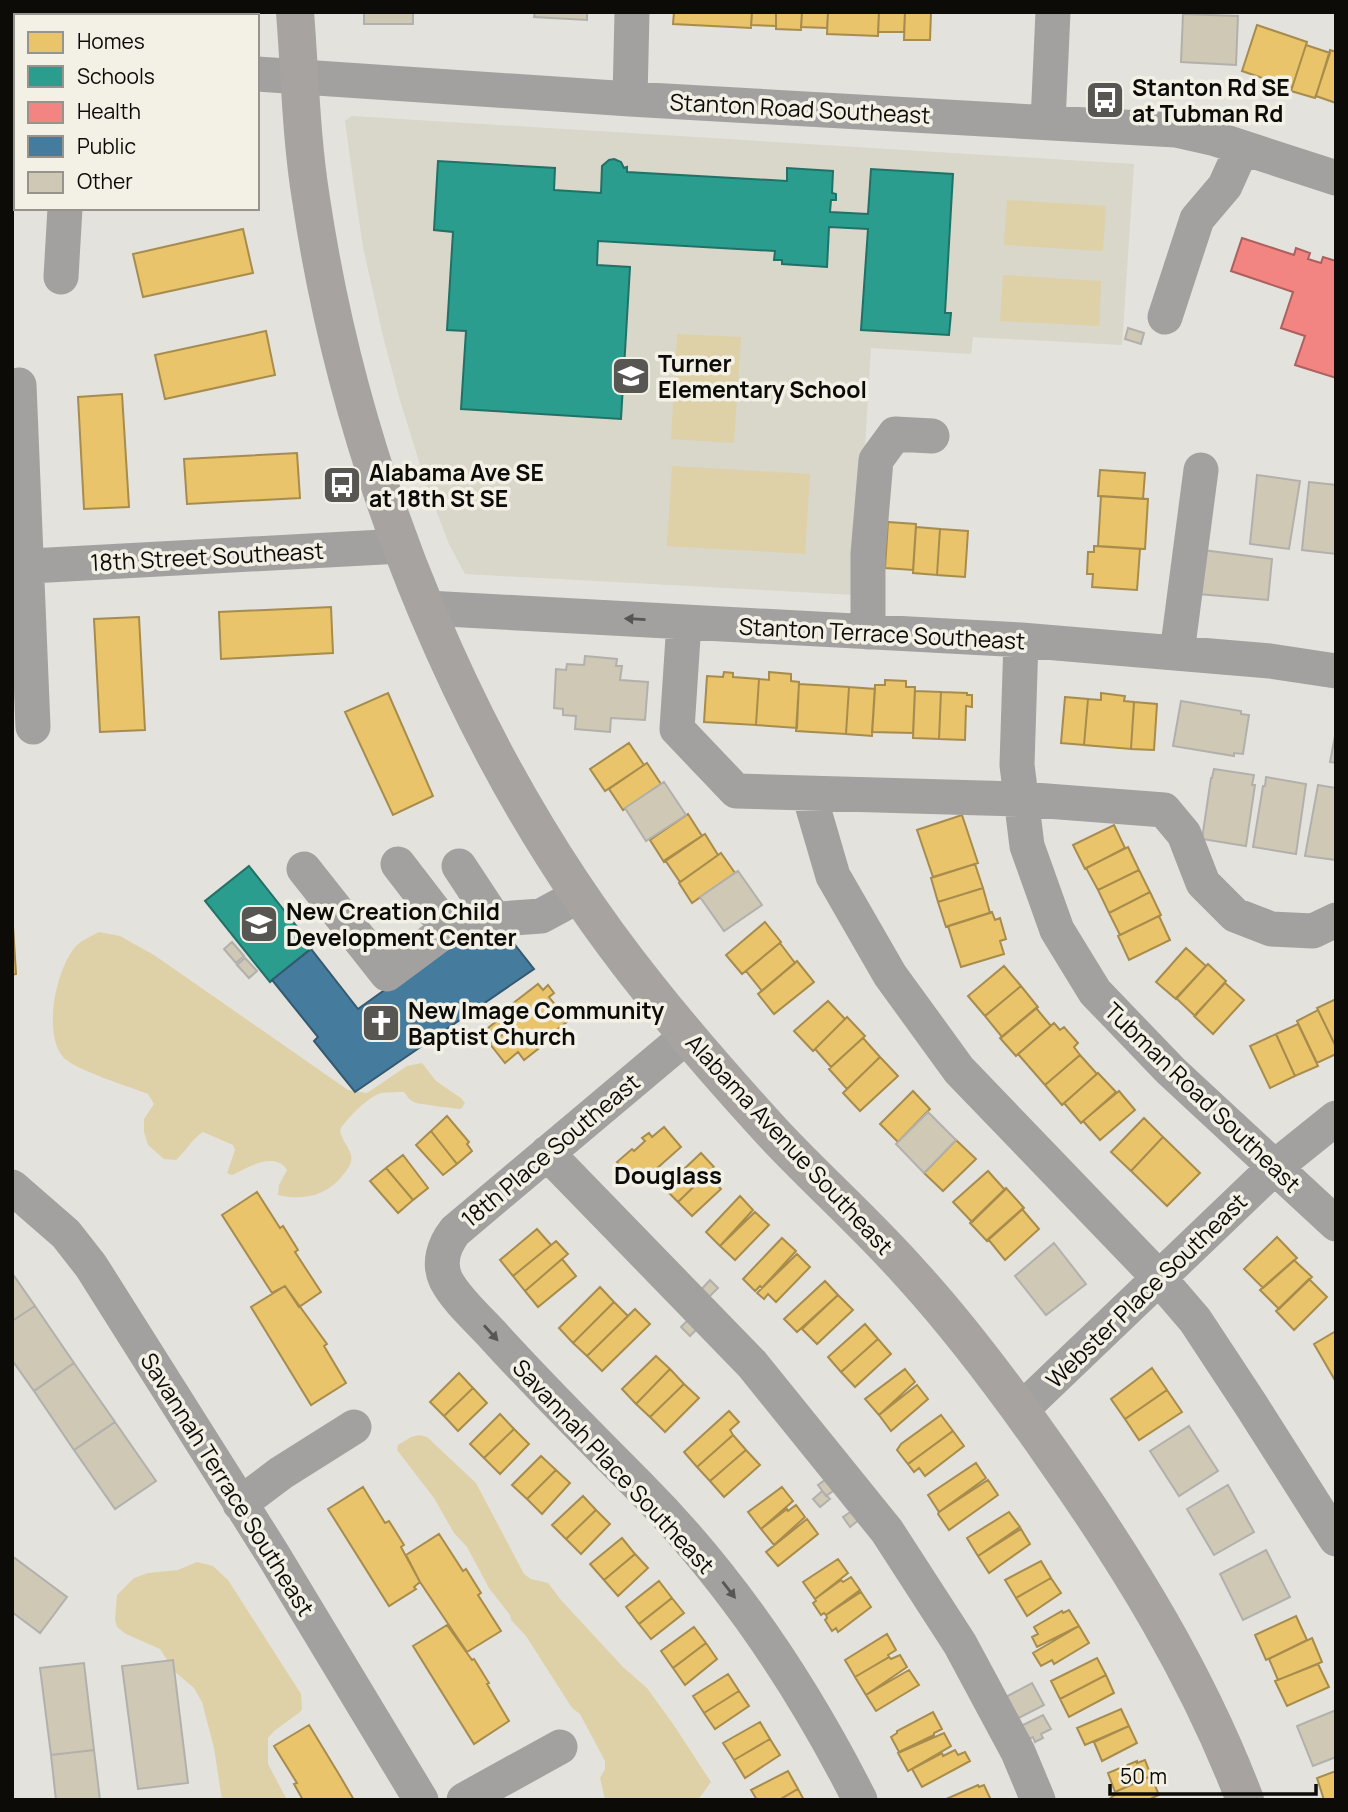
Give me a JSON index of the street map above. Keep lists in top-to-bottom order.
{
  "streets": {
    "main road": ["Alabama Avenue Southeast"],
    "street": [
      "Stanton Road Southeast",
      "18th Street Southeast",
      "Stanton Terrace Southeast",
      "Tubman Road Southeast",
      "18th Place Southeast",
      "Webster Place Southeast",
      "Savannah Place Southeast",
      "Savannah Terrace Southeast"
    ]
  },
  "crossings": [
    ["Stanton Road Southeast", "Alabama Avenue Southeast"],
    ["18th Street Southeast", "Alabama Avenue Southeast"],
    ["Stanton Terrace Southeast", "Tubman Road Southeast"],
    ["Stanton Terrace Southeast", "Alabama Avenue Southeast"],
    ["Tubman Road Southeast", "Webster Place Southeast"],
    ["Alabama Avenue Southeast", "18th Place Southeast"],
    ["Alabama Avenue Southeast", "Webster Place Southeast"],
    ["18th Place Southeast", "Savannah Place Southeast"]
  ],
  "districts": ["Douglass"],
  "places": {
    "bus stop": ["Stanton Rd SE at Tubman Rd", "Alabama Ave SE at 18th St SE"],
    "school or university": ["Turner Elementary School", "New Creation Child Development Center"],
    "church": ["New Image Community Baptist Church"]
  },
  "legend": [
    "Homes",
    "Schools",
    "Health",
    "Public",
    "Other"
  ],
  "scale_bar": "50 m"
}
